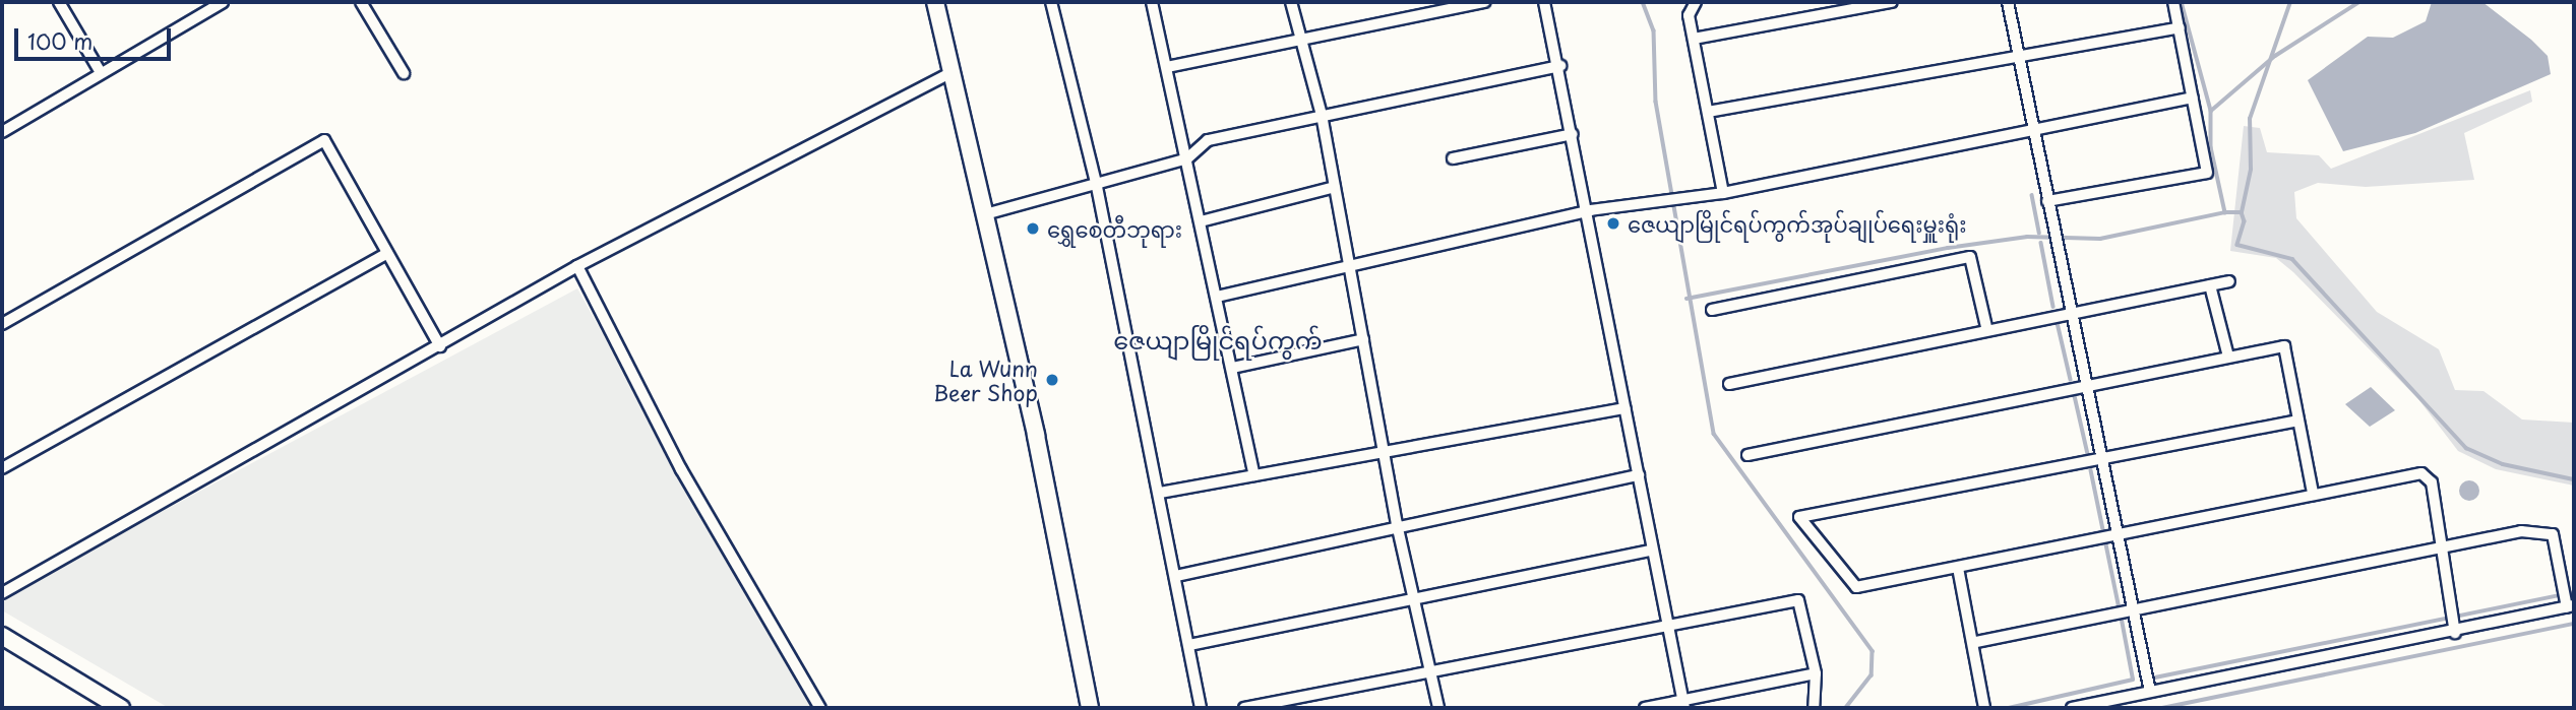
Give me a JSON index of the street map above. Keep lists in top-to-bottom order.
{
  "districts": ["ဇေယျာမြိုင်ရပ်ကွက်"],
  "places": ["ဇေယျာမြိုင်ရပ်ကွက်အုပ်ချုပ်ရေးမှူးရုံး", "ရွှေစေတီဘုရား", "La Wunn Beer Shop"],
  "scale_bar": "100 m"
}
